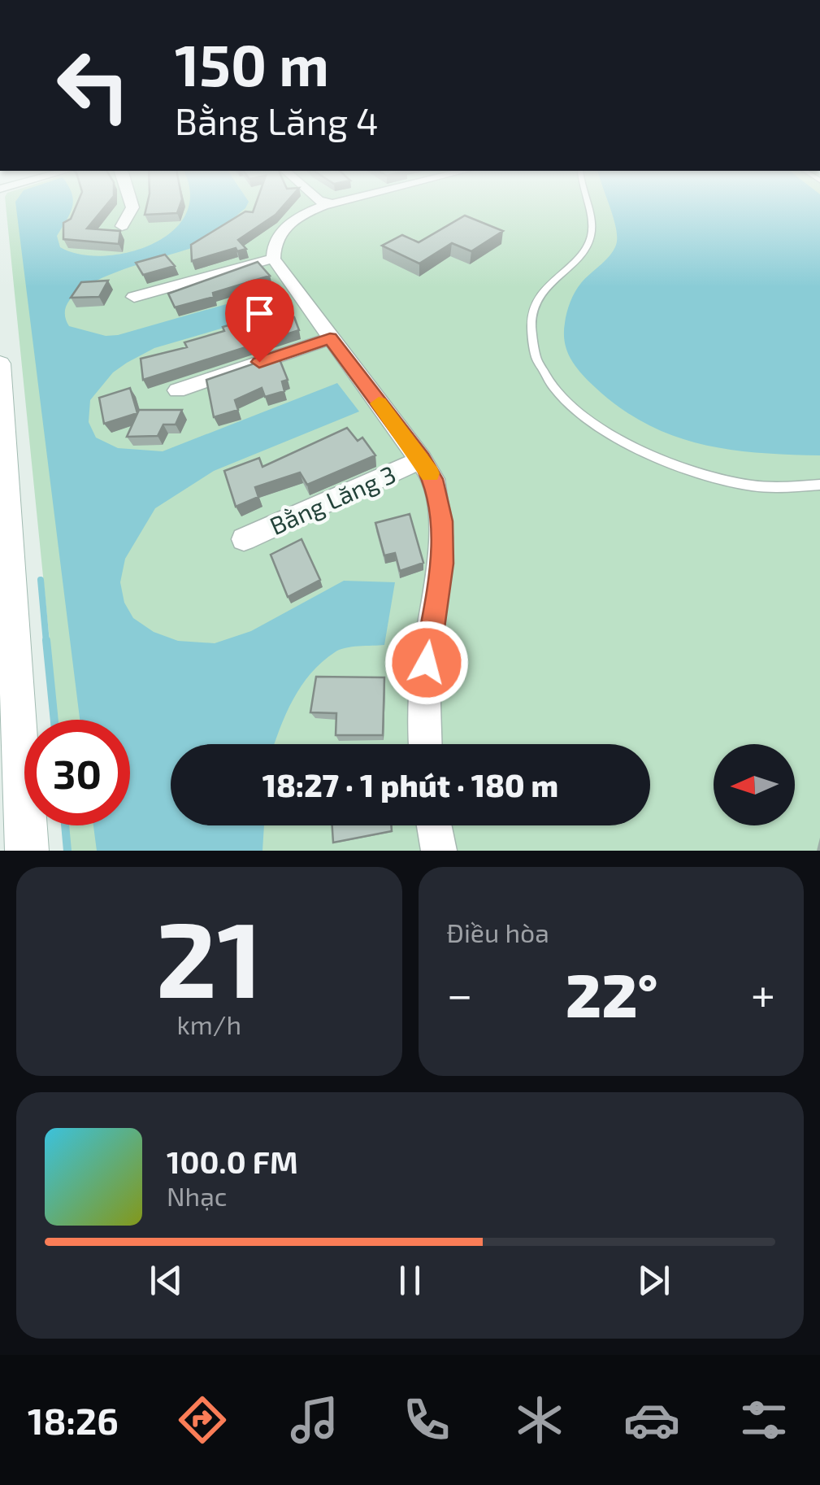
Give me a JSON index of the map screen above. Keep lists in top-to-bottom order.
{
  "streets": {
    "street": ["Bằng Lăng 3"]
  },
  "north": "left",
  "page": {
    "turn": ["150 m", "Bằng Lăng 4"],
    "limit": "30",
    "trip": "18:27 · 1 phút · 180 m",
    "tile": [
      ["21", "km/h"],
      "Điều hòa"
    ],
    "heat": ["−", "22°", "+"],
    "song": ["100.0 FM", "Nhạc"],
    "tabs": "18:26"
  }
}
